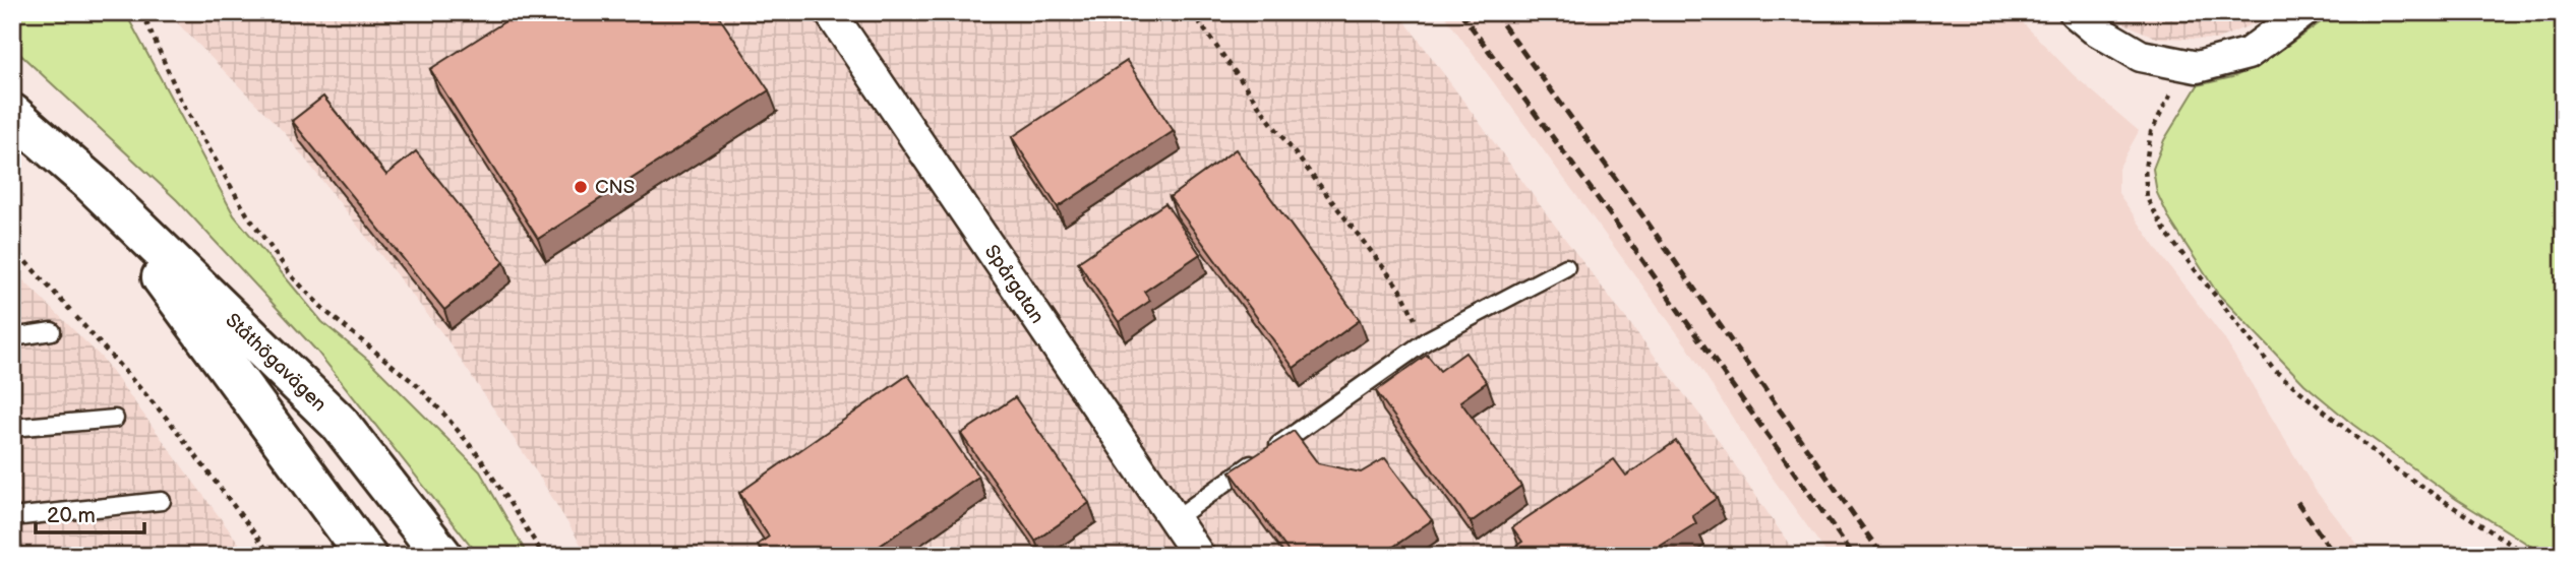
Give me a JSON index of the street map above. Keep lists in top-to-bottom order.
{
  "streets": {
    "main road": ["Ståthögavägen"],
    "street": ["Spårgatan"]
  },
  "places": ["CNS"],
  "scale_bar": "20 m"
}
